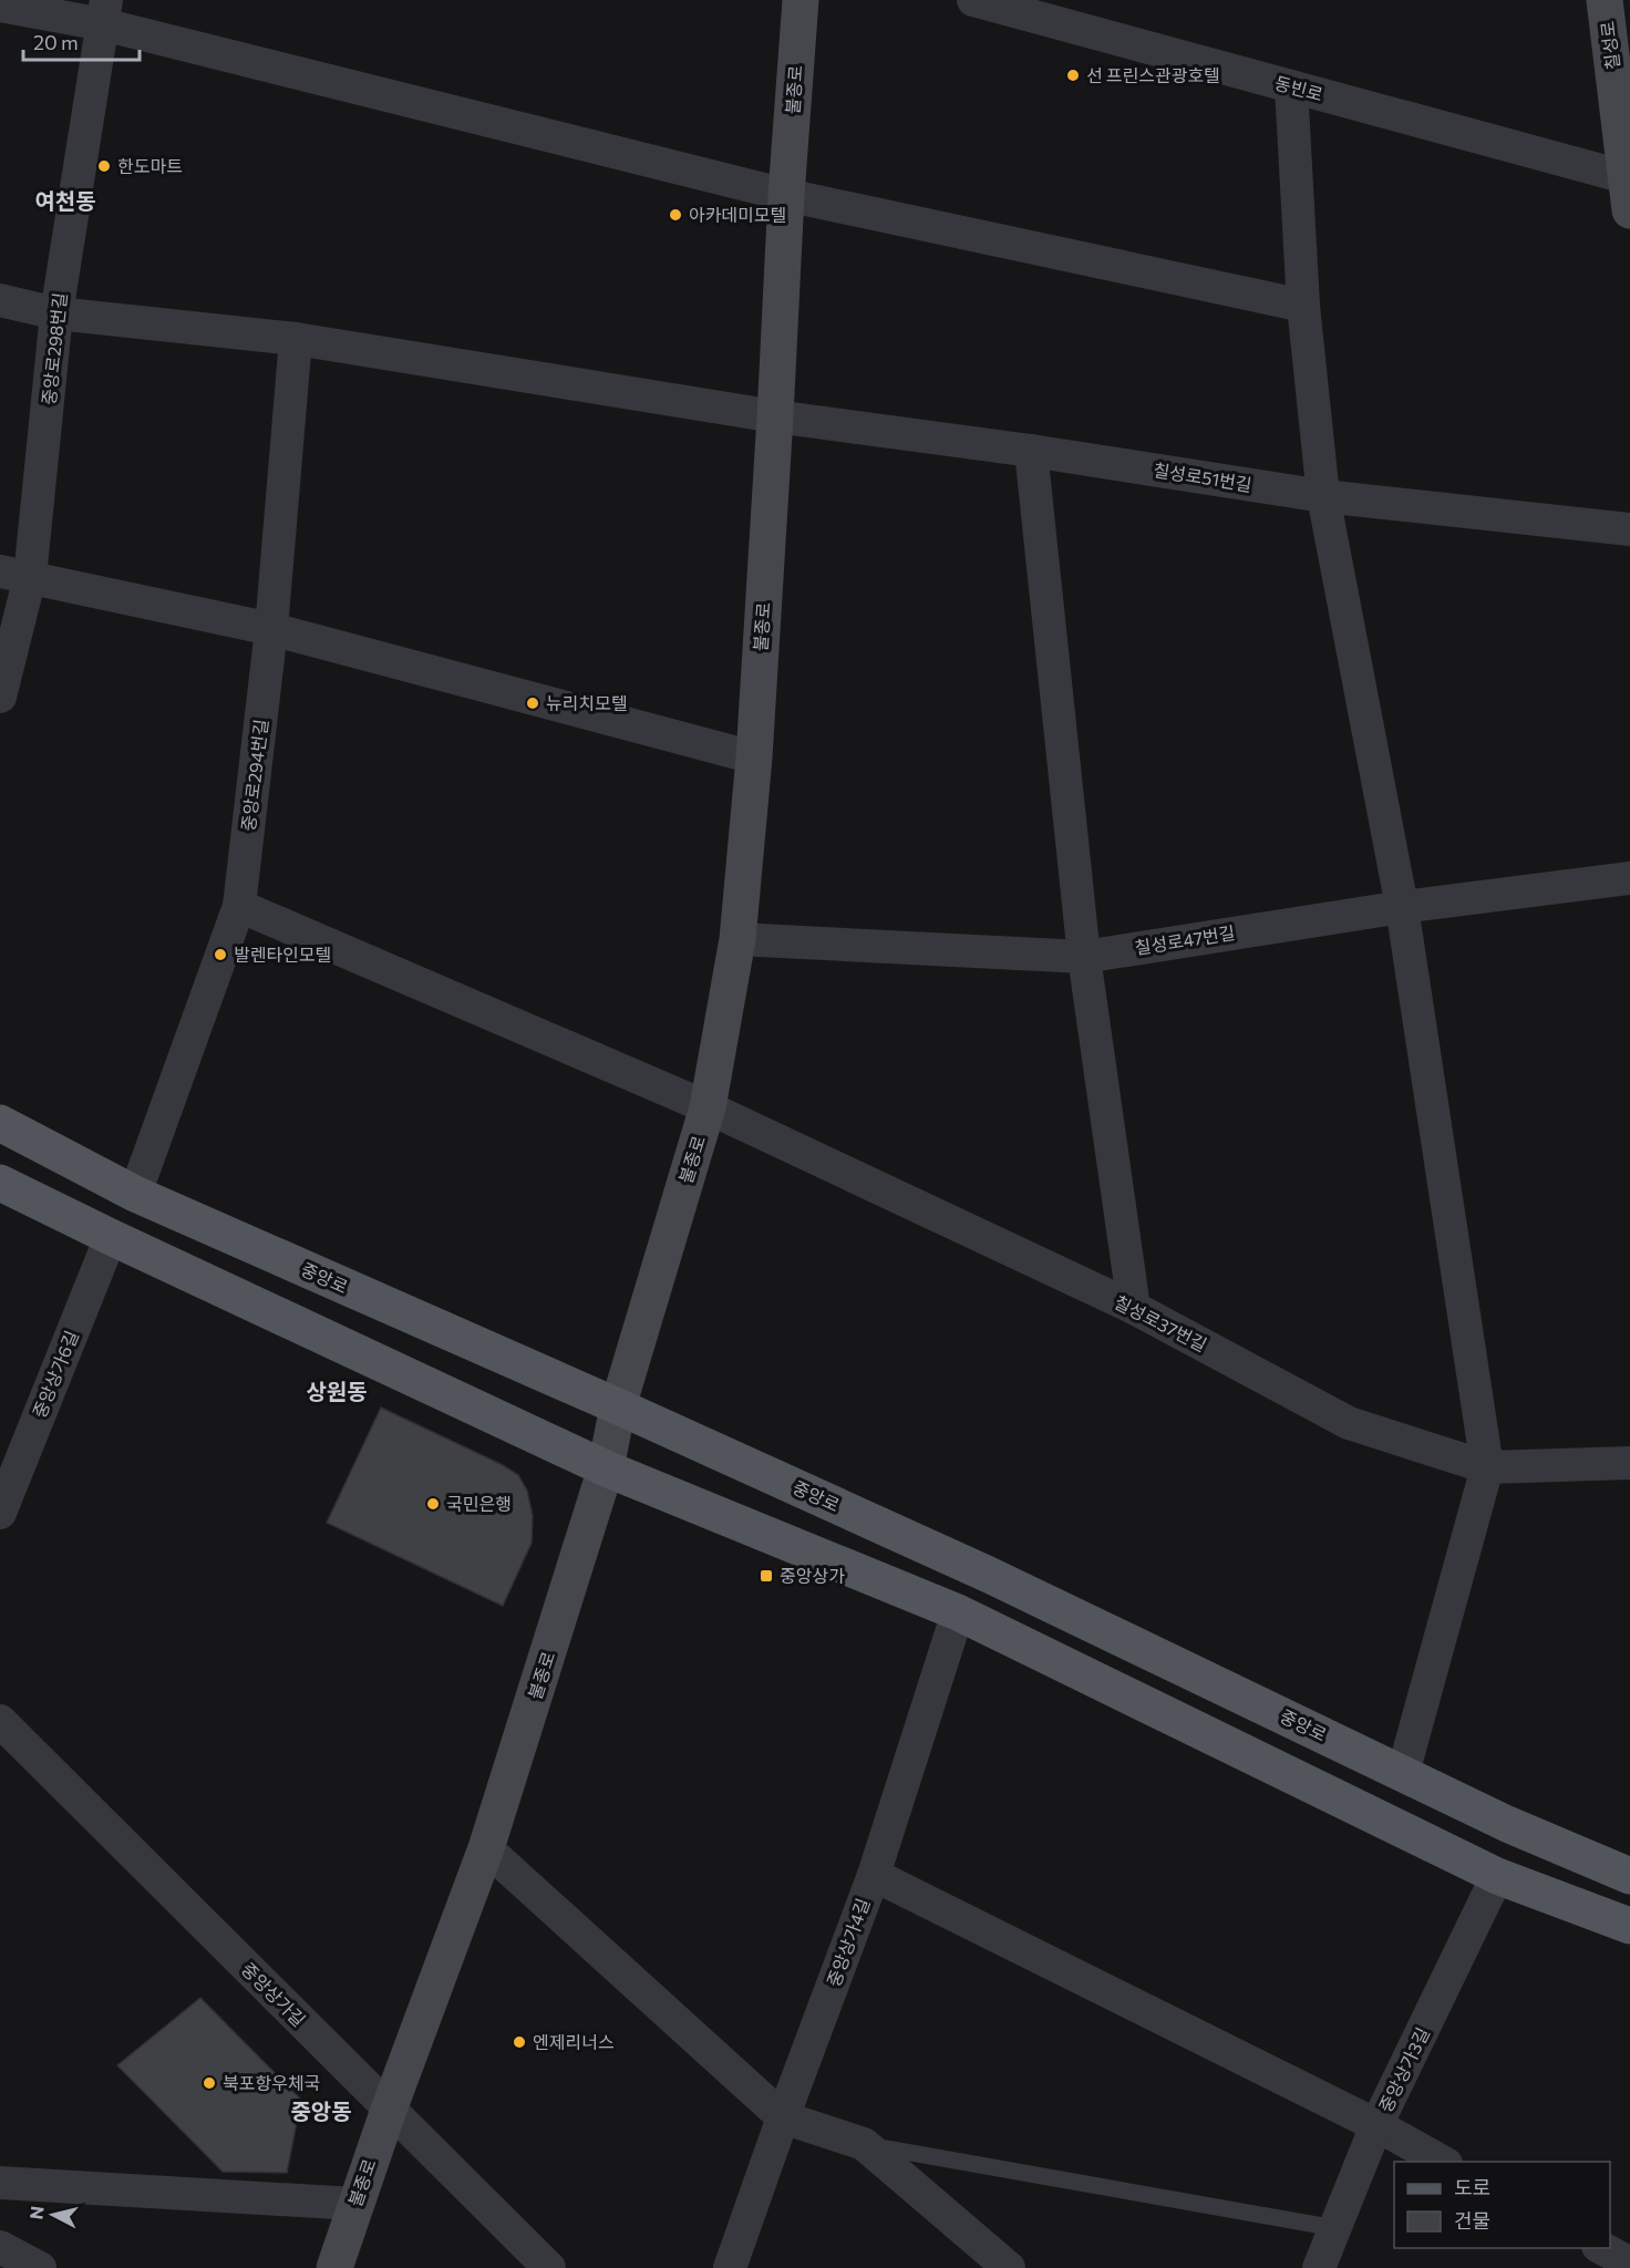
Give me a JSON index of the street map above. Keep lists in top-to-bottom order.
{
  "streets": {
    "main road": ["중앙로"],
    "street": [
      "칠성로",
      "동빈로",
      "불종로",
      "중앙로298번길",
      "칠성로51번길",
      "중앙로294번길",
      "칠성로47번길",
      "칠성로37번길",
      "중앙상가6길",
      "중앙상가4길",
      "중앙상가길",
      "중앙상가3길"
    ]
  },
  "crossings": [
    ["칠성로", "동빈로"],
    ["불종로", "칠성로51번길"],
    ["불종로", "칠성로47번길"],
    ["불종로", "중앙로"],
    ["불종로", "칠성로37번길"],
    ["불종로", "중앙상가길"],
    ["중앙로298번길", "칠성로51번길"],
    ["칠성로51번길", "중앙로294번길"],
    ["중앙로294번길", "중앙로"],
    ["중앙로294번길", "칠성로37번길"]
  ],
  "districts": ["여천동", "상원동", "중앙동"],
  "places": {
    "other": [
      "선 프린스관광호텔",
      "한도마트",
      "아카데미모텔",
      "뉴리치모텔",
      "발렌타인모텔",
      "국민은행",
      "엔제리너스",
      "북포항우체국"
    ],
    "transit": ["중앙상가"]
  },
  "legend": ["도로", "건물"],
  "scale_bar": "20 m",
  "north": "left"
}
